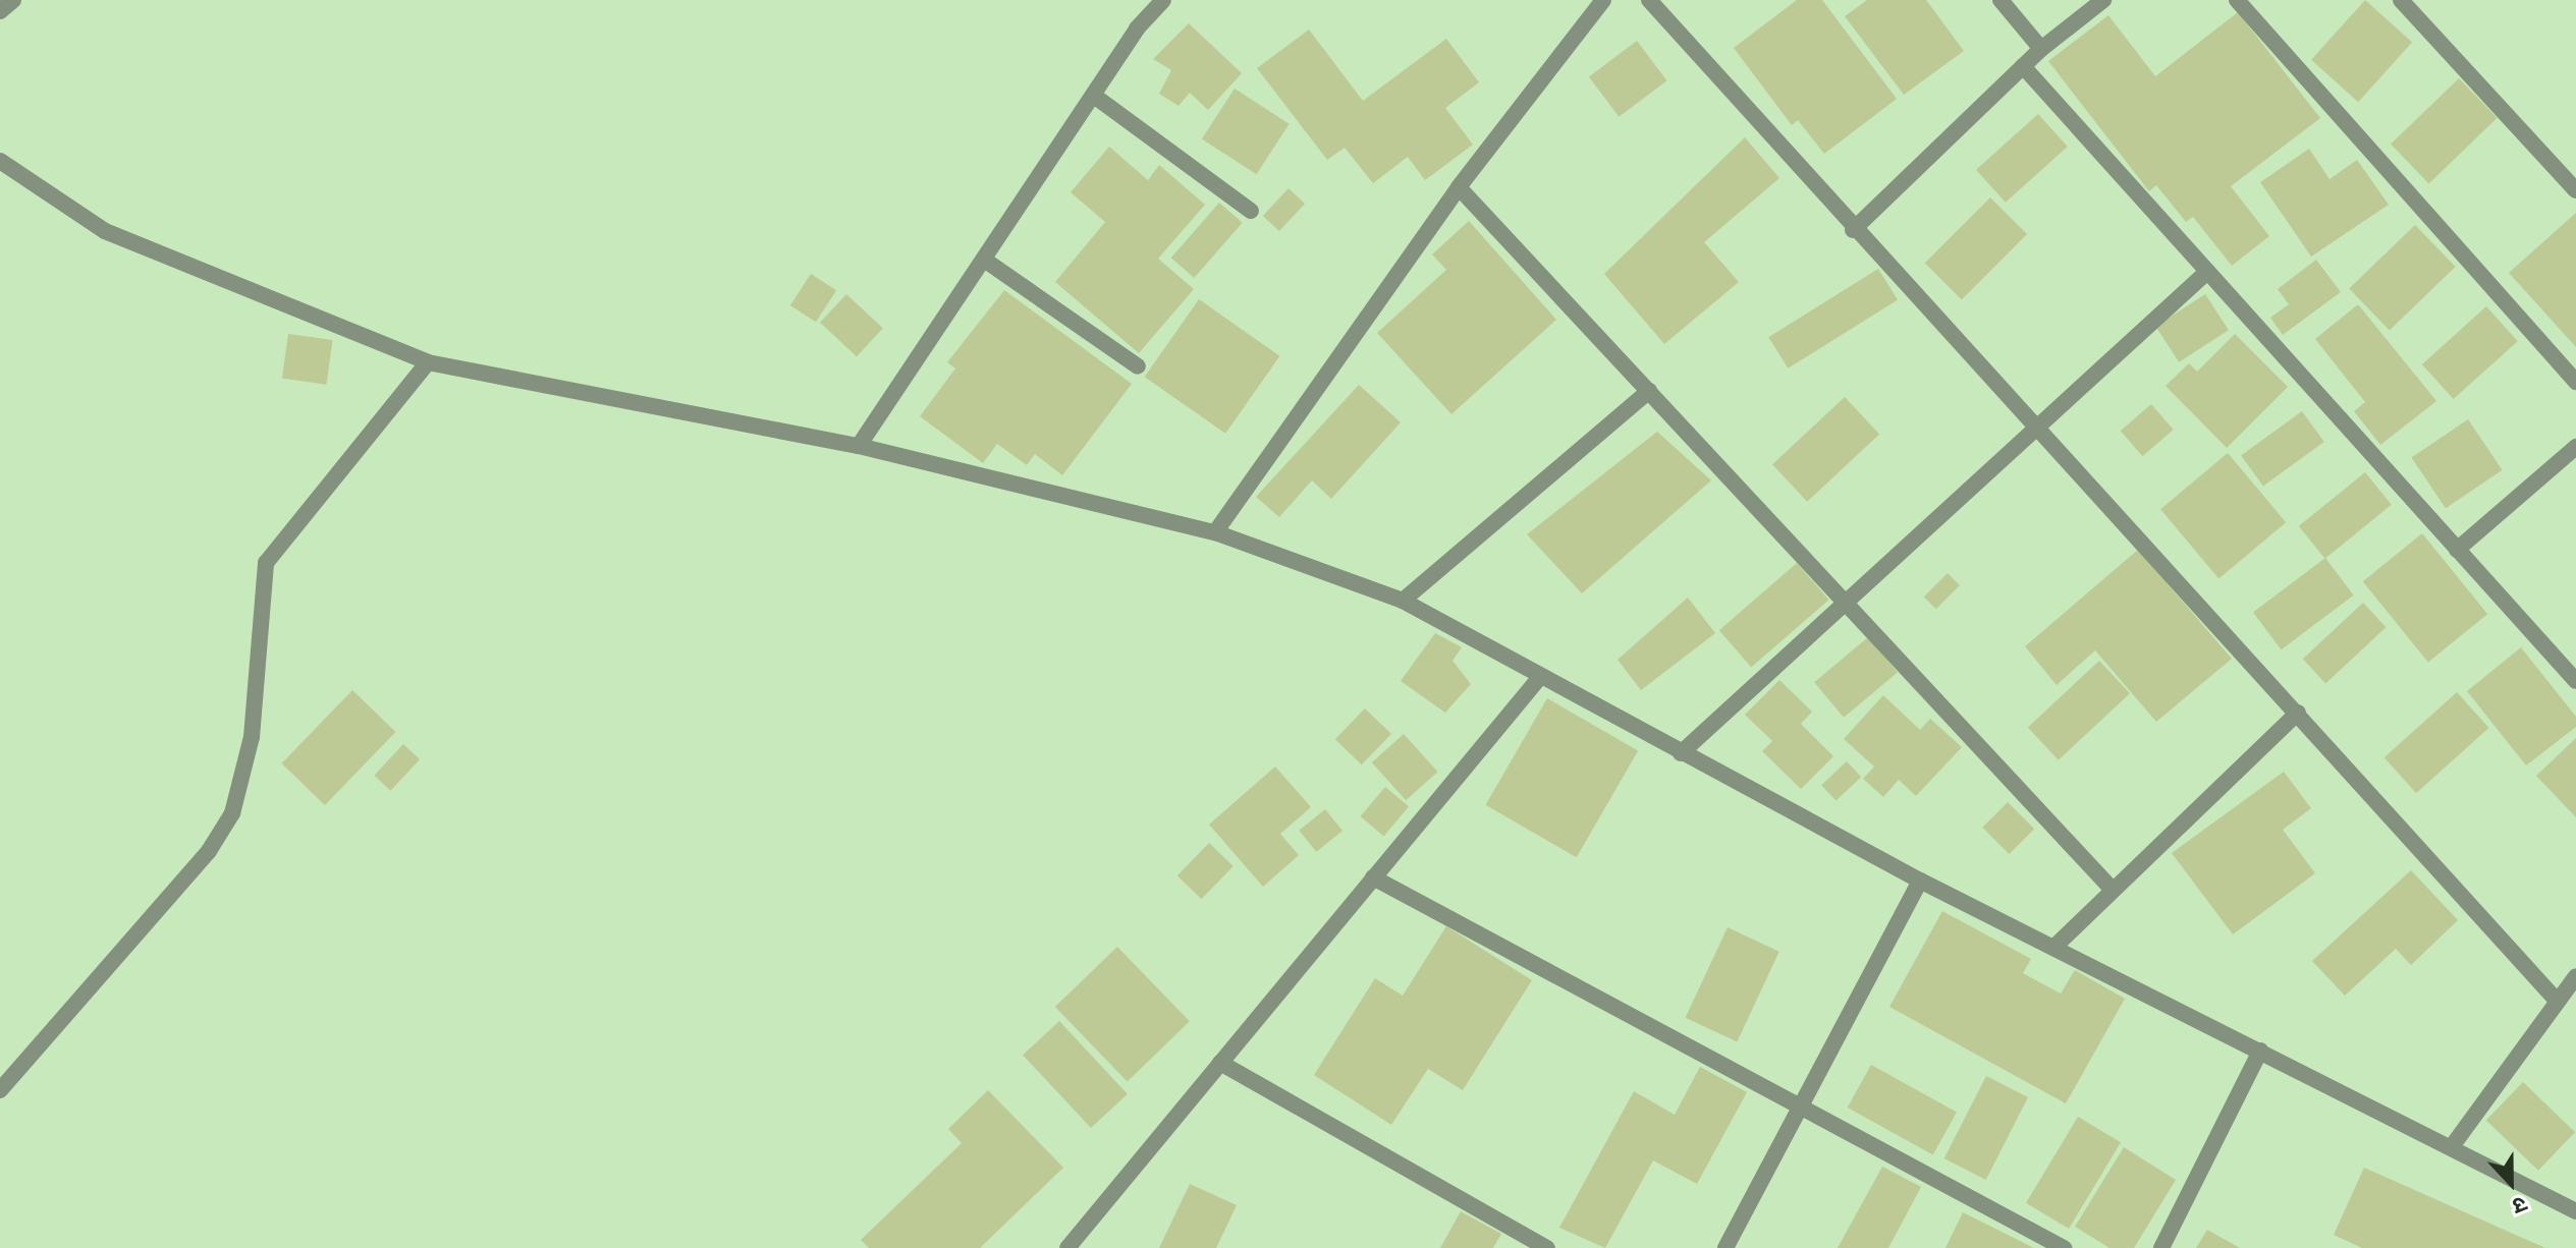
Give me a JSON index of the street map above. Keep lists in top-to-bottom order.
{
  "north": "bottom"
}
